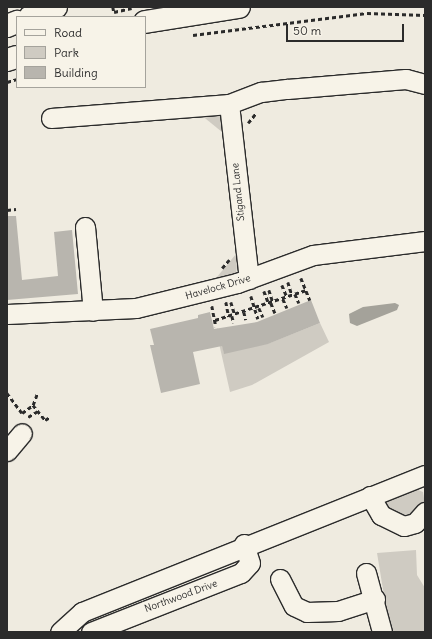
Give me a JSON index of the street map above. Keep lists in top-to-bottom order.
{
  "streets": {
    "street": ["Stigand Lane", "Havelock Drive", "Northwood Drive"]
  },
  "crossings": [
    ["Stigand Lane", "Havelock Drive"]
  ],
  "legend": ["Road", "Park", "Building"],
  "scale_bar": "50 m"
}
